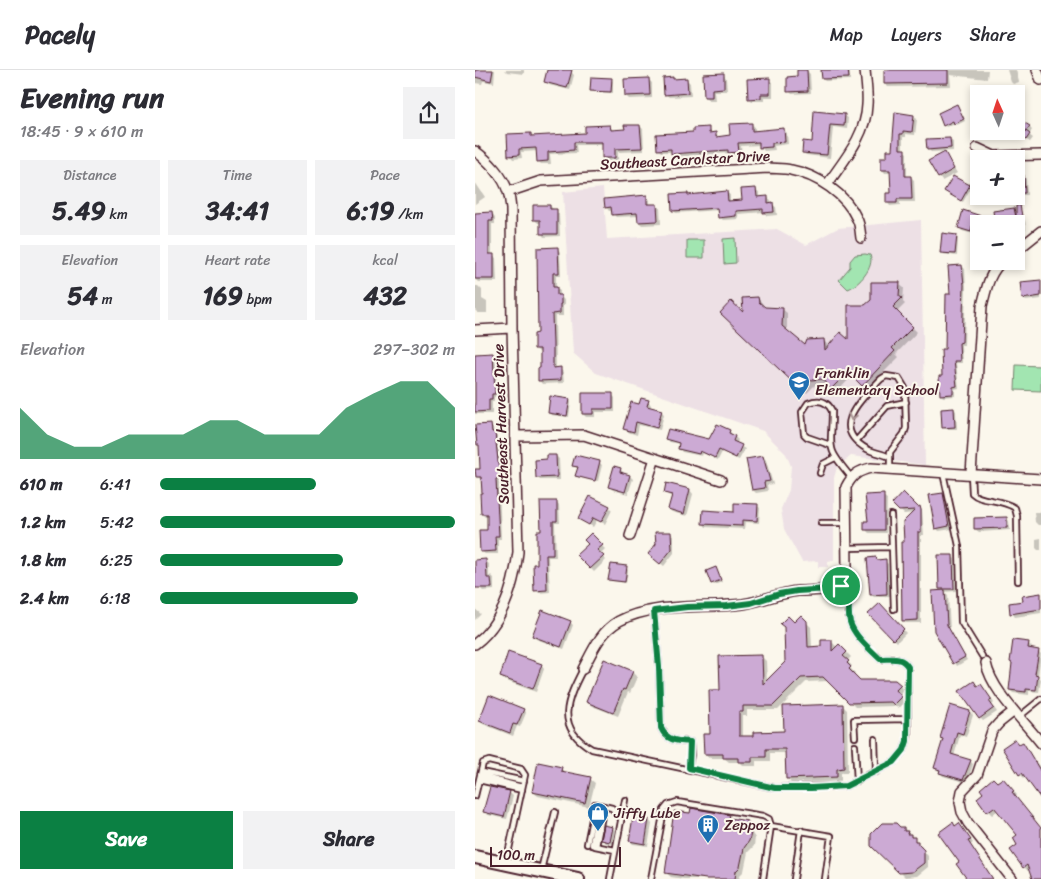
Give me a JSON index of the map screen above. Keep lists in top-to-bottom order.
{
  "streets": {
    "street": ["Southeast Carolstar Drive", "Southeast Harvest Drive"]
  },
  "crossings": [
    ["Southeast Carolstar Drive", "Southeast Harvest Drive"]
  ],
  "places": {
    "school or university": ["Franklin Elementary School"],
    "shop": ["Jiffy Lube"],
    "building": ["Zeppoz"]
  },
  "scale_bar": "100 m",
  "north": "top",
  "page": {
    "header": "Pacely",
    "nav": ["Map", "Layers", "Share"],
    "heading": ["Evening run", "18:45 · 9 × 610 m"],
    "map_buttons": ["+", "−"],
    "stats": [
      ["Distance", "5.49 km"],
      ["Time", "34:41"],
      ["Pace", "6:19 /km"],
      ["Elevation", "54 m"],
      ["Heart rate", "169 bpm"],
      ["kcal", "432"]
    ],
    "chart": ["Elevation", "297–302 m"],
    "list": [
      {
        "name": "610 m",
        "note": "6:41"
      },
      {
        "name": "1.2 km",
        "note": "5:42"
      },
      {
        "name": "1.8 km",
        "note": "6:25"
      },
      {
        "name": "2.4 km",
        "note": "6:18"
      }
    ],
    "buttons": ["Save", "Share"],
    "scale": "100 m"
  }
}
